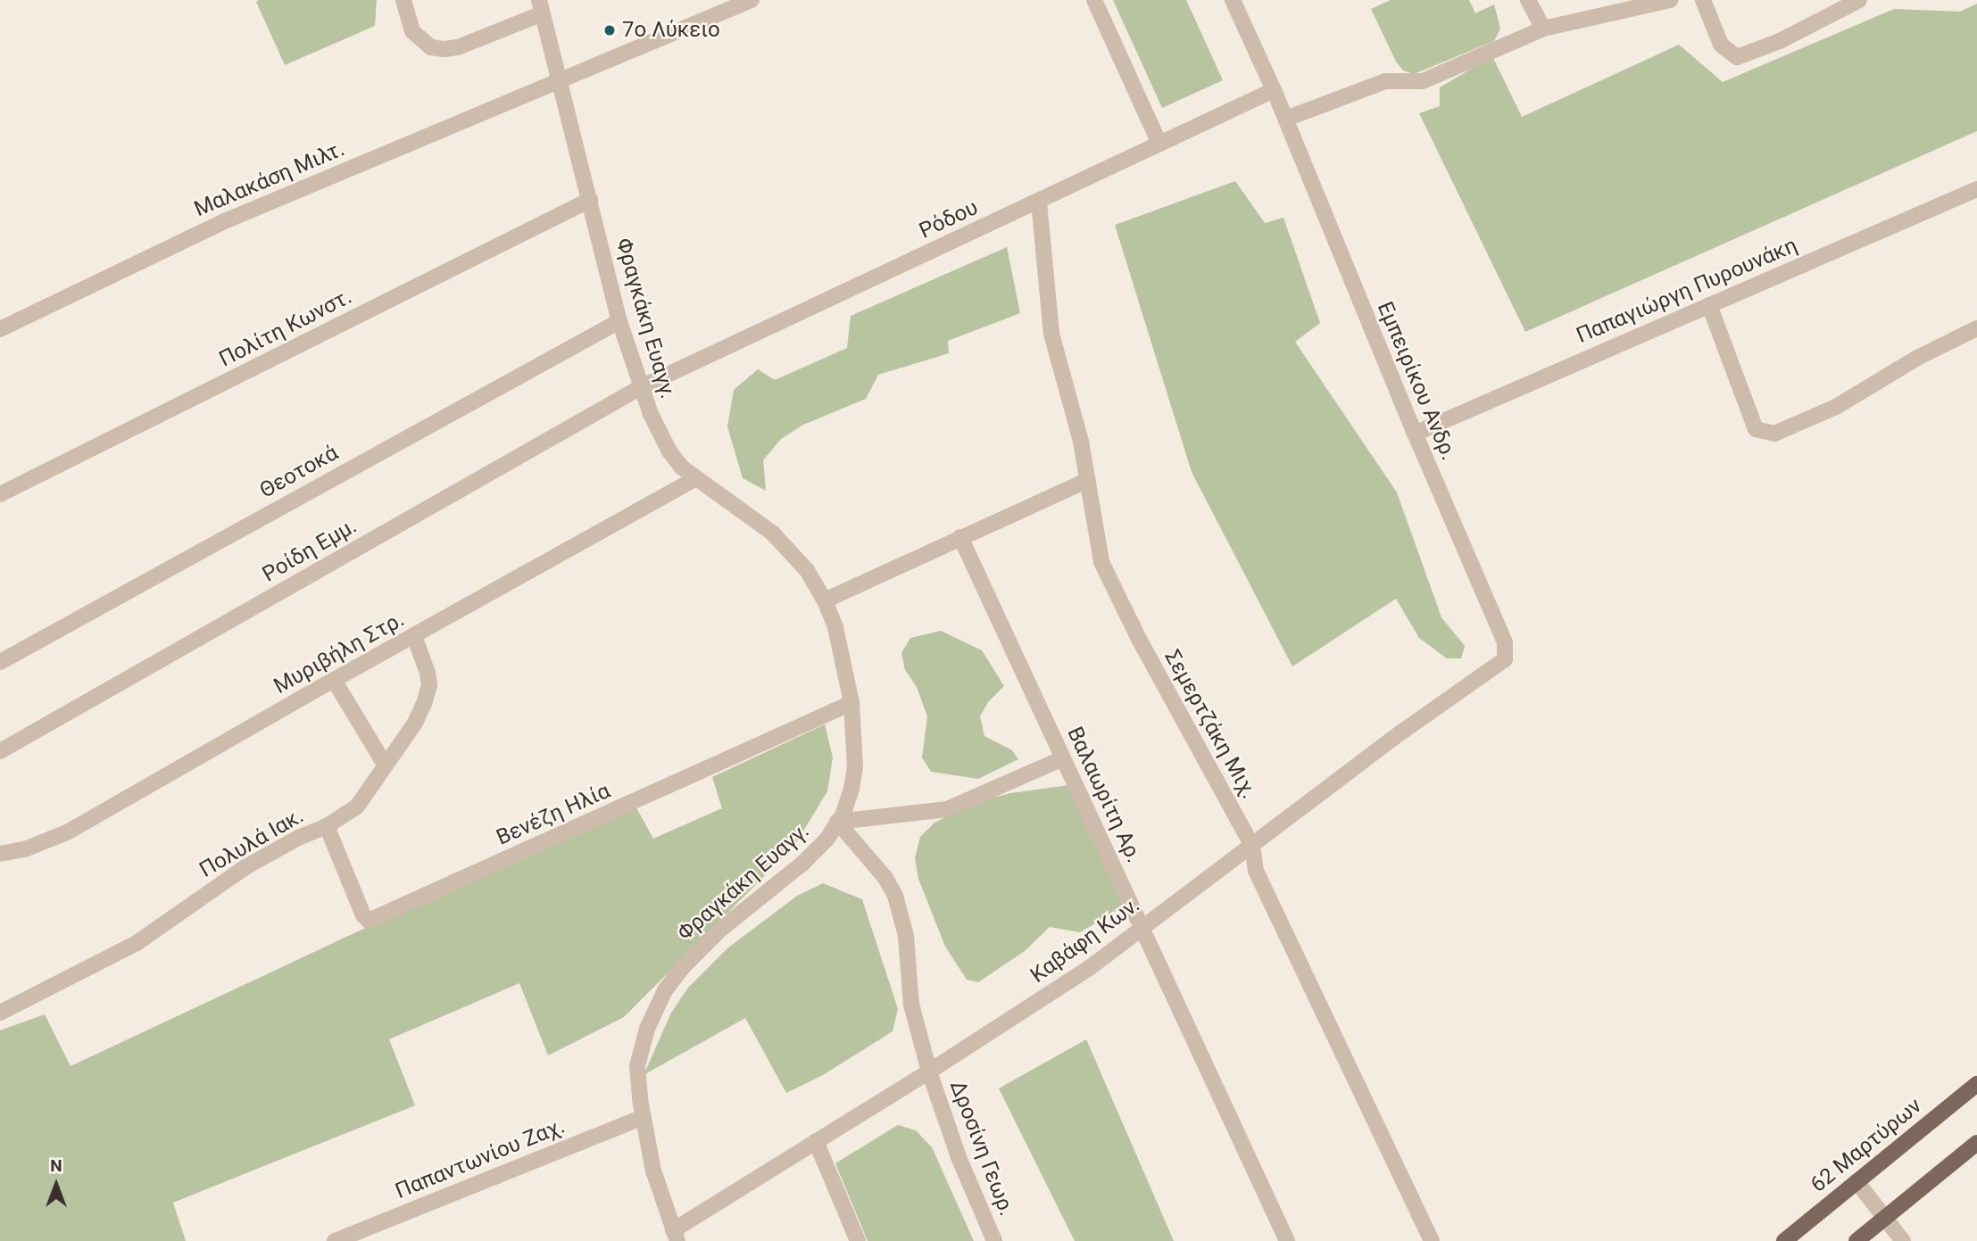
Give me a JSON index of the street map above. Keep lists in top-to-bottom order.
{
  "streets": {
    "main road": ["62 Μαρτύρων"],
    "street": [
      "Μαλακάση Μιλτ.",
      "Ρόδου",
      "Παπαγιώργη Πυρουνάκη",
      "Φραγκάκη Ευαγγ.",
      "Πολίτη Κωνστ.",
      "Εμπειρίκου Ανδρ.",
      "Θεοτοκά",
      "Ροίδη Εμμ.",
      "Μυριβήλη Στρ.",
      "Σεμερτζάκη Μιχ.",
      "Βαλαωρίτη Αρ.",
      "Βενέζη Ηλία",
      "Πολυλά Ιακ.",
      "Καβάφη Κων.",
      "Δροσίνη Γεωρ.",
      "Παπαντωνίου Ζαχ."
    ]
  },
  "crossings": [
    ["Μαλακάση Μιλτ.", "Φραγκάκη Ευαγγ."],
    ["Ρόδου", "Φραγκάκη Ευαγγ."],
    ["Ρόδου", "Εμπειρίκου Ανδρ."],
    ["Ρόδου", "Ροίδη Εμμ."],
    ["Ρόδου", "Σεμερτζάκη Μιχ."],
    ["Παπαγιώργη Πυρουνάκη", "Εμπειρίκου Ανδρ."],
    ["Φραγκάκη Ευαγγ.", "Πολίτη Κωνστ."],
    ["Φραγκάκη Ευαγγ.", "Θεοτοκά"],
    ["Φραγκάκη Ευαγγ.", "Ροίδη Εμμ."],
    ["Φραγκάκη Ευαγγ.", "Μυριβήλη Στρ."],
    ["Φραγκάκη Ευαγγ.", "Βενέζη Ηλία"],
    ["Φραγκάκη Ευαγγ.", "Καβάφη Κων."],
    ["Φραγκάκη Ευαγγ.", "Δροσίνη Γεωρ."],
    ["Φραγκάκη Ευαγγ.", "Παπαντωνίου Ζαχ."],
    ["Εμπειρίκου Ανδρ.", "Καβάφη Κων."],
    ["Μυριβήλη Στρ.", "Πολυλά Ιακ."],
    ["Σεμερτζάκη Μιχ.", "Καβάφη Κων."],
    ["Βαλαωρίτη Αρ.", "Καβάφη Κων."],
    ["Βενέζη Ηλία", "Πολυλά Ιακ."],
    ["Καβάφη Κων.", "Δροσίνη Γεωρ."]
  ],
  "places": ["7o Λύκειο"],
  "north": "top"
}
